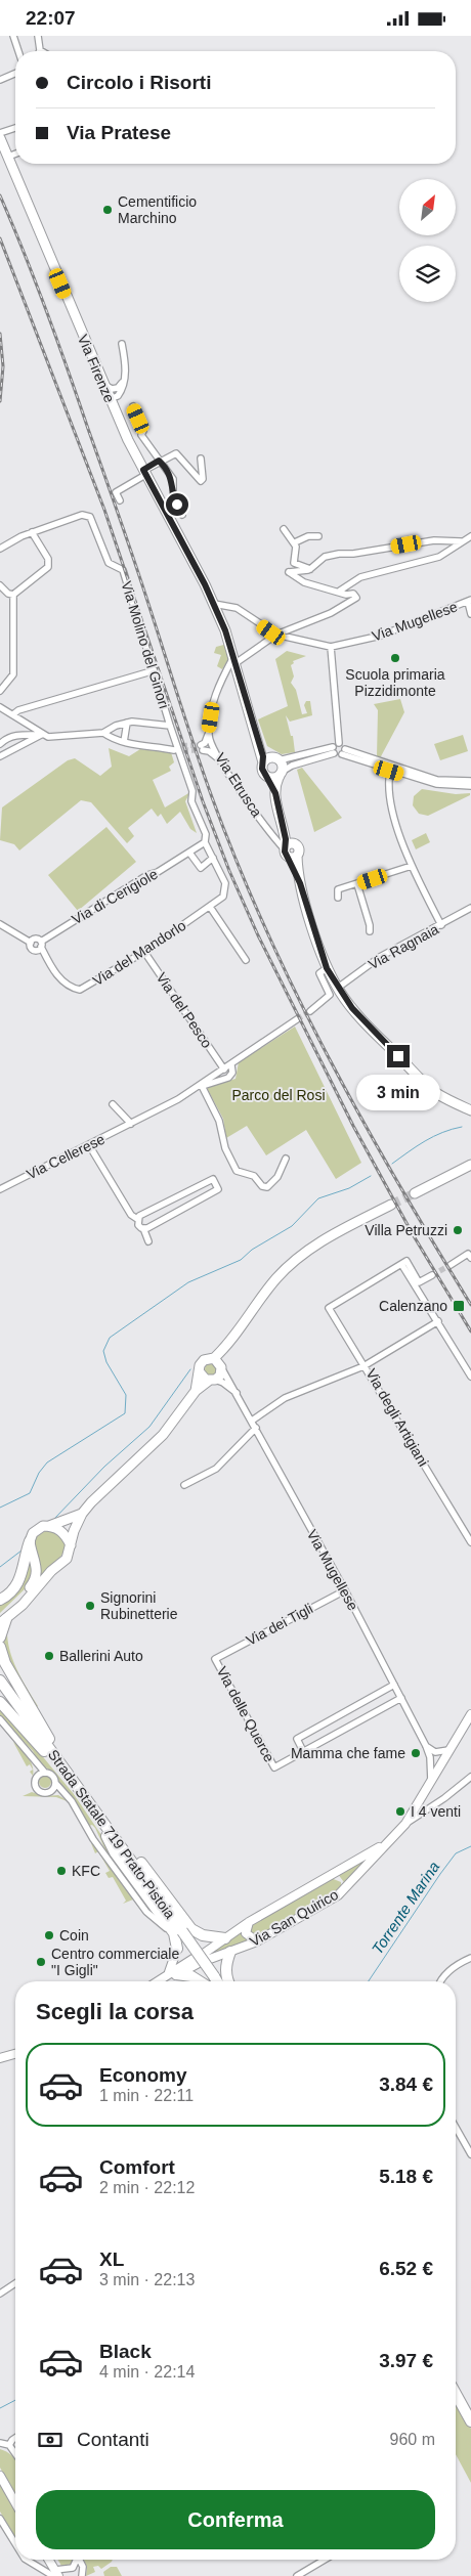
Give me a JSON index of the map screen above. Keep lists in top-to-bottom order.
{
  "streets": {
    "highway": ["Strada Statale 719 Prato-Pistoia"],
    "main road": ["Via Firenze"],
    "street": [
      "Via Mugellese",
      "Via Molino del Ginori",
      "Via Etrusca",
      "Via di Cerigiole",
      "Via Ragnaia",
      "Via del Mandorlo",
      "Via del Pesco",
      "Via Cellerese",
      "Via degli Artigiani",
      "Via dei Tigli",
      "Via delle Querce",
      "Via San Quirico"
    ]
  },
  "crossings": [
    ["Via Firenze", "Via Mugellese"],
    ["Via Firenze", "Via Etrusca"],
    ["Via Firenze", "Via Ragnaia"],
    ["Via Mugellese", "Via Etrusca"],
    ["Via Mugellese", "Via dei Tigli"],
    ["Via Mugellese", "Via delle Querce"],
    ["Via Mugellese", "Via San Quirico"],
    ["Via di Cerigiole", "Via del Mandorlo"],
    ["Via del Mandorlo", "Via del Pesco"],
    ["Via del Pesco", "Via Cellerese"],
    ["Via dei Tigli", "Via delle Querce"]
  ],
  "water": ["Torrente Marina"],
  "parks": ["Parco del Rosi"],
  "places": {
    "other": [
      "Cementificio Marchino",
      "Scuola primaria Pizzidimonte",
      "Villa Petruzzi",
      "Signorini Rubinetterie",
      "Ballerini Auto",
      "Mamma che fame",
      "I 4 venti",
      "KFC",
      "Coin",
      "Centro commerciale \"I Gigli\""
    ],
    "transit": ["Calenzano"]
  },
  "north": "top right",
  "page": {
    "status": "22:07",
    "banner": ["Circolo i Risorti", "Via Pratese"],
    "bubble": "3 min",
    "heading": "Scegli la corsa",
    "list": [
      {
        "name": "Economy",
        "note": "1 min · 22:11",
        "value": "3.84 €"
      },
      {
        "name": "Comfort",
        "note": "2 min · 22:12",
        "value": "5.18 €"
      },
      {
        "name": "XL",
        "note": "3 min · 22:13",
        "value": "6.52 €"
      },
      {
        "name": "Black",
        "note": "4 min · 22:14",
        "value": "3.97 €"
      }
    ],
    "pay": ["Contanti", "960 m"],
    "buttons": "Conferma"
  }
}
